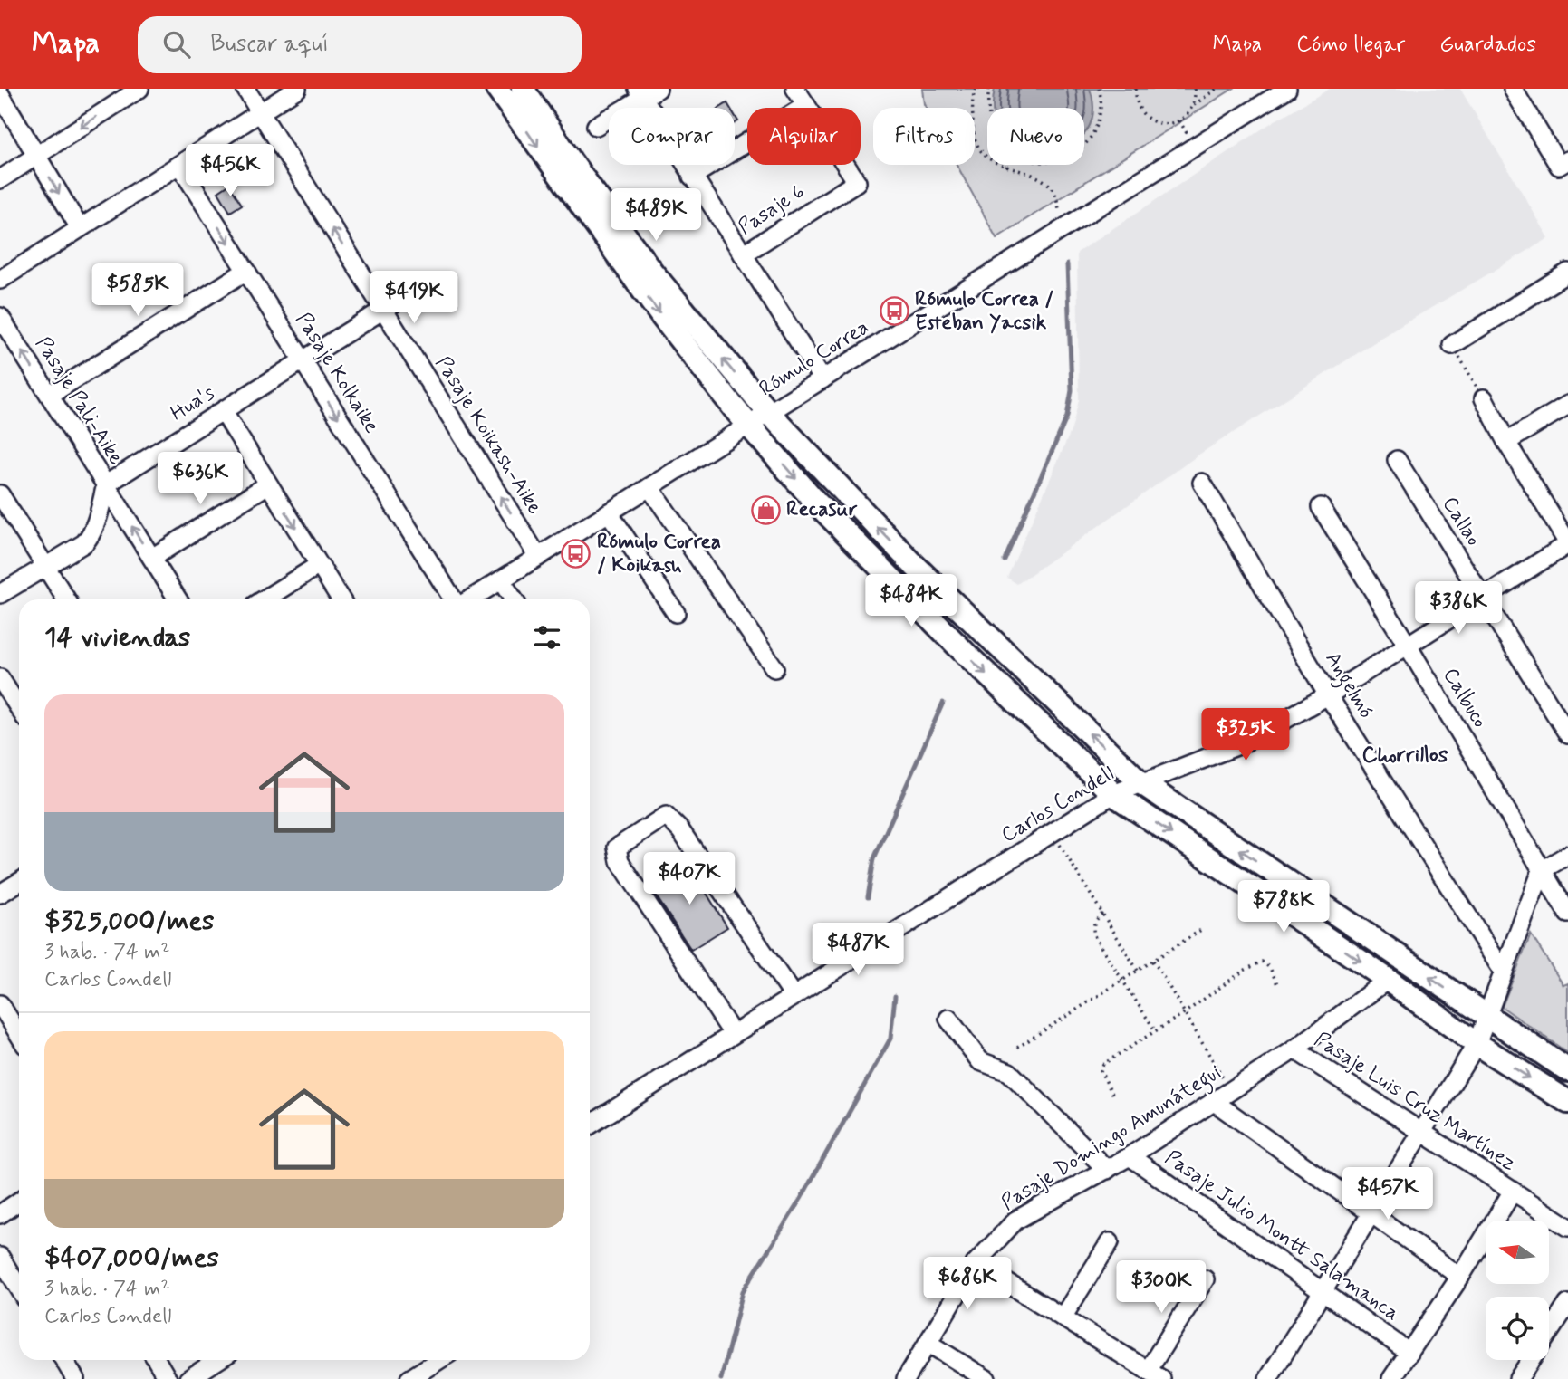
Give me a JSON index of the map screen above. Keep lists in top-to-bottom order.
{
  "streets": {
    "street": [
      "Pasaje 6",
      "Rómulo Correa",
      "Pasaje Kolkaike",
      "Pasaje Pali-Aike",
      "Hua's",
      "Pasaje Koikash-Aike",
      "Callao",
      "Angelmó",
      "Calbuco",
      "Carlos Condell",
      "Pasaje Luis Cruz Martínez",
      "Pasaje Domingo Amunátegui",
      "Pasaje Julio Montt Salamanca"
    ]
  },
  "crossings": [
    ["Rómulo Correa", "Pasaje Koikash-Aike"],
    ["Pasaje Kolkaike", "Hua's"],
    ["Pasaje Pali-Aike", "Hua's"],
    ["Hua's", "Pasaje Koikash-Aike"],
    ["Callao", "Carlos Condell"],
    ["Angelmó", "Carlos Condell"],
    ["Calbuco", "Carlos Condell"],
    ["Pasaje Luis Cruz Martínez", "Pasaje Domingo Amunátegui"],
    ["Pasaje Domingo Amunátegui", "Pasaje Julio Montt Salamanca"]
  ],
  "one_way": ["Pasaje Koikash-Aike"],
  "districts": ["Chorrillos"],
  "places": {
    "bus stop": ["Rómulo Correa / Esteban Yacsik", "Rómulo Correa / Koikash"],
    "shop": ["Recasur"]
  },
  "north": "left",
  "page": {
    "header": "Mapa",
    "search": "Buscar aquí",
    "nav": ["Mapa", "Cómo llegar", "Guardados"],
    "chip": [
      "Comprar",
      "Alquilar",
      "Filtros",
      "Nuevo"
    ],
    "price": [
      "$456K",
      "$489K",
      "$585K",
      "$419K",
      "$636K",
      "$484K",
      "$386K",
      "$325K",
      "$407K",
      "$788K",
      "$487K",
      "$457K",
      "$686K",
      "$300K"
    ],
    "heading": "14 viviendas",
    "list": [
      {
        "name": "$325,000/mes",
        "note": "3 hab. · 74 m² · Carlos Condell"
      },
      {
        "name": "$407,000/mes",
        "note": "3 hab. · 74 m² · Carlos Condell"
      }
    ]
  }
}
